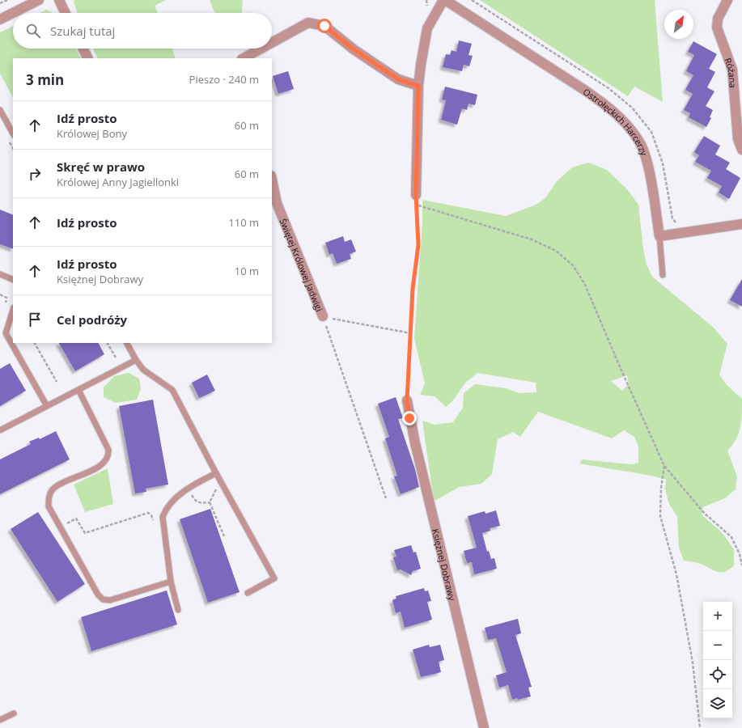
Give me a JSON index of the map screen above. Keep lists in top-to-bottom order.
{
  "streets": {
    "street": [
      "Różana",
      "Ostrołęckich Harcerzy",
      "Świętej Królowej Jadwigi",
      "Księżnej Dobrawy"
    ]
  },
  "north": "top right",
  "page": {
    "search": "Szukaj tutaj",
    "heading": ["3 min", "Pieszo · 240 m"],
    "list": [
      ["Idź prosto", "Królowej Bony", "60 m"],
      ["Skręć w prawo", "Królowej Anny Jagiellonki", "60 m"],
      ["Idź prosto", "110 m"],
      ["Idź prosto", "Księżnej Dobrawy", "10 m"],
      "Cel podróży"
    ],
    "map_buttons": ["+", "−"]
  }
}
